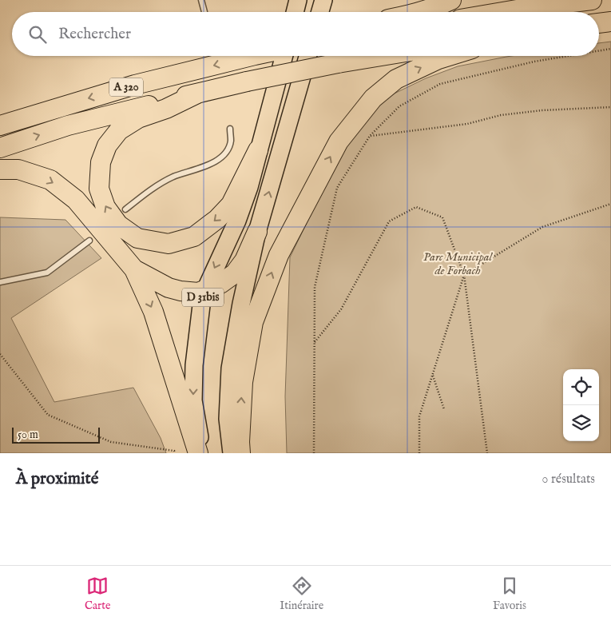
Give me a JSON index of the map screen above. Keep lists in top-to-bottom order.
{
  "streets": {
    "highway": ["A 320", "D 31bis"]
  },
  "parks": ["Parc Municipal de Forbach"],
  "scale_bar": "50 m",
  "page": {
    "search": "Rechercher",
    "scale": "50 m",
    "heading": ["À proximité", "0 résultats"],
    "nav": ["Carte", "Itinéraire", "Favoris"]
  }
}
